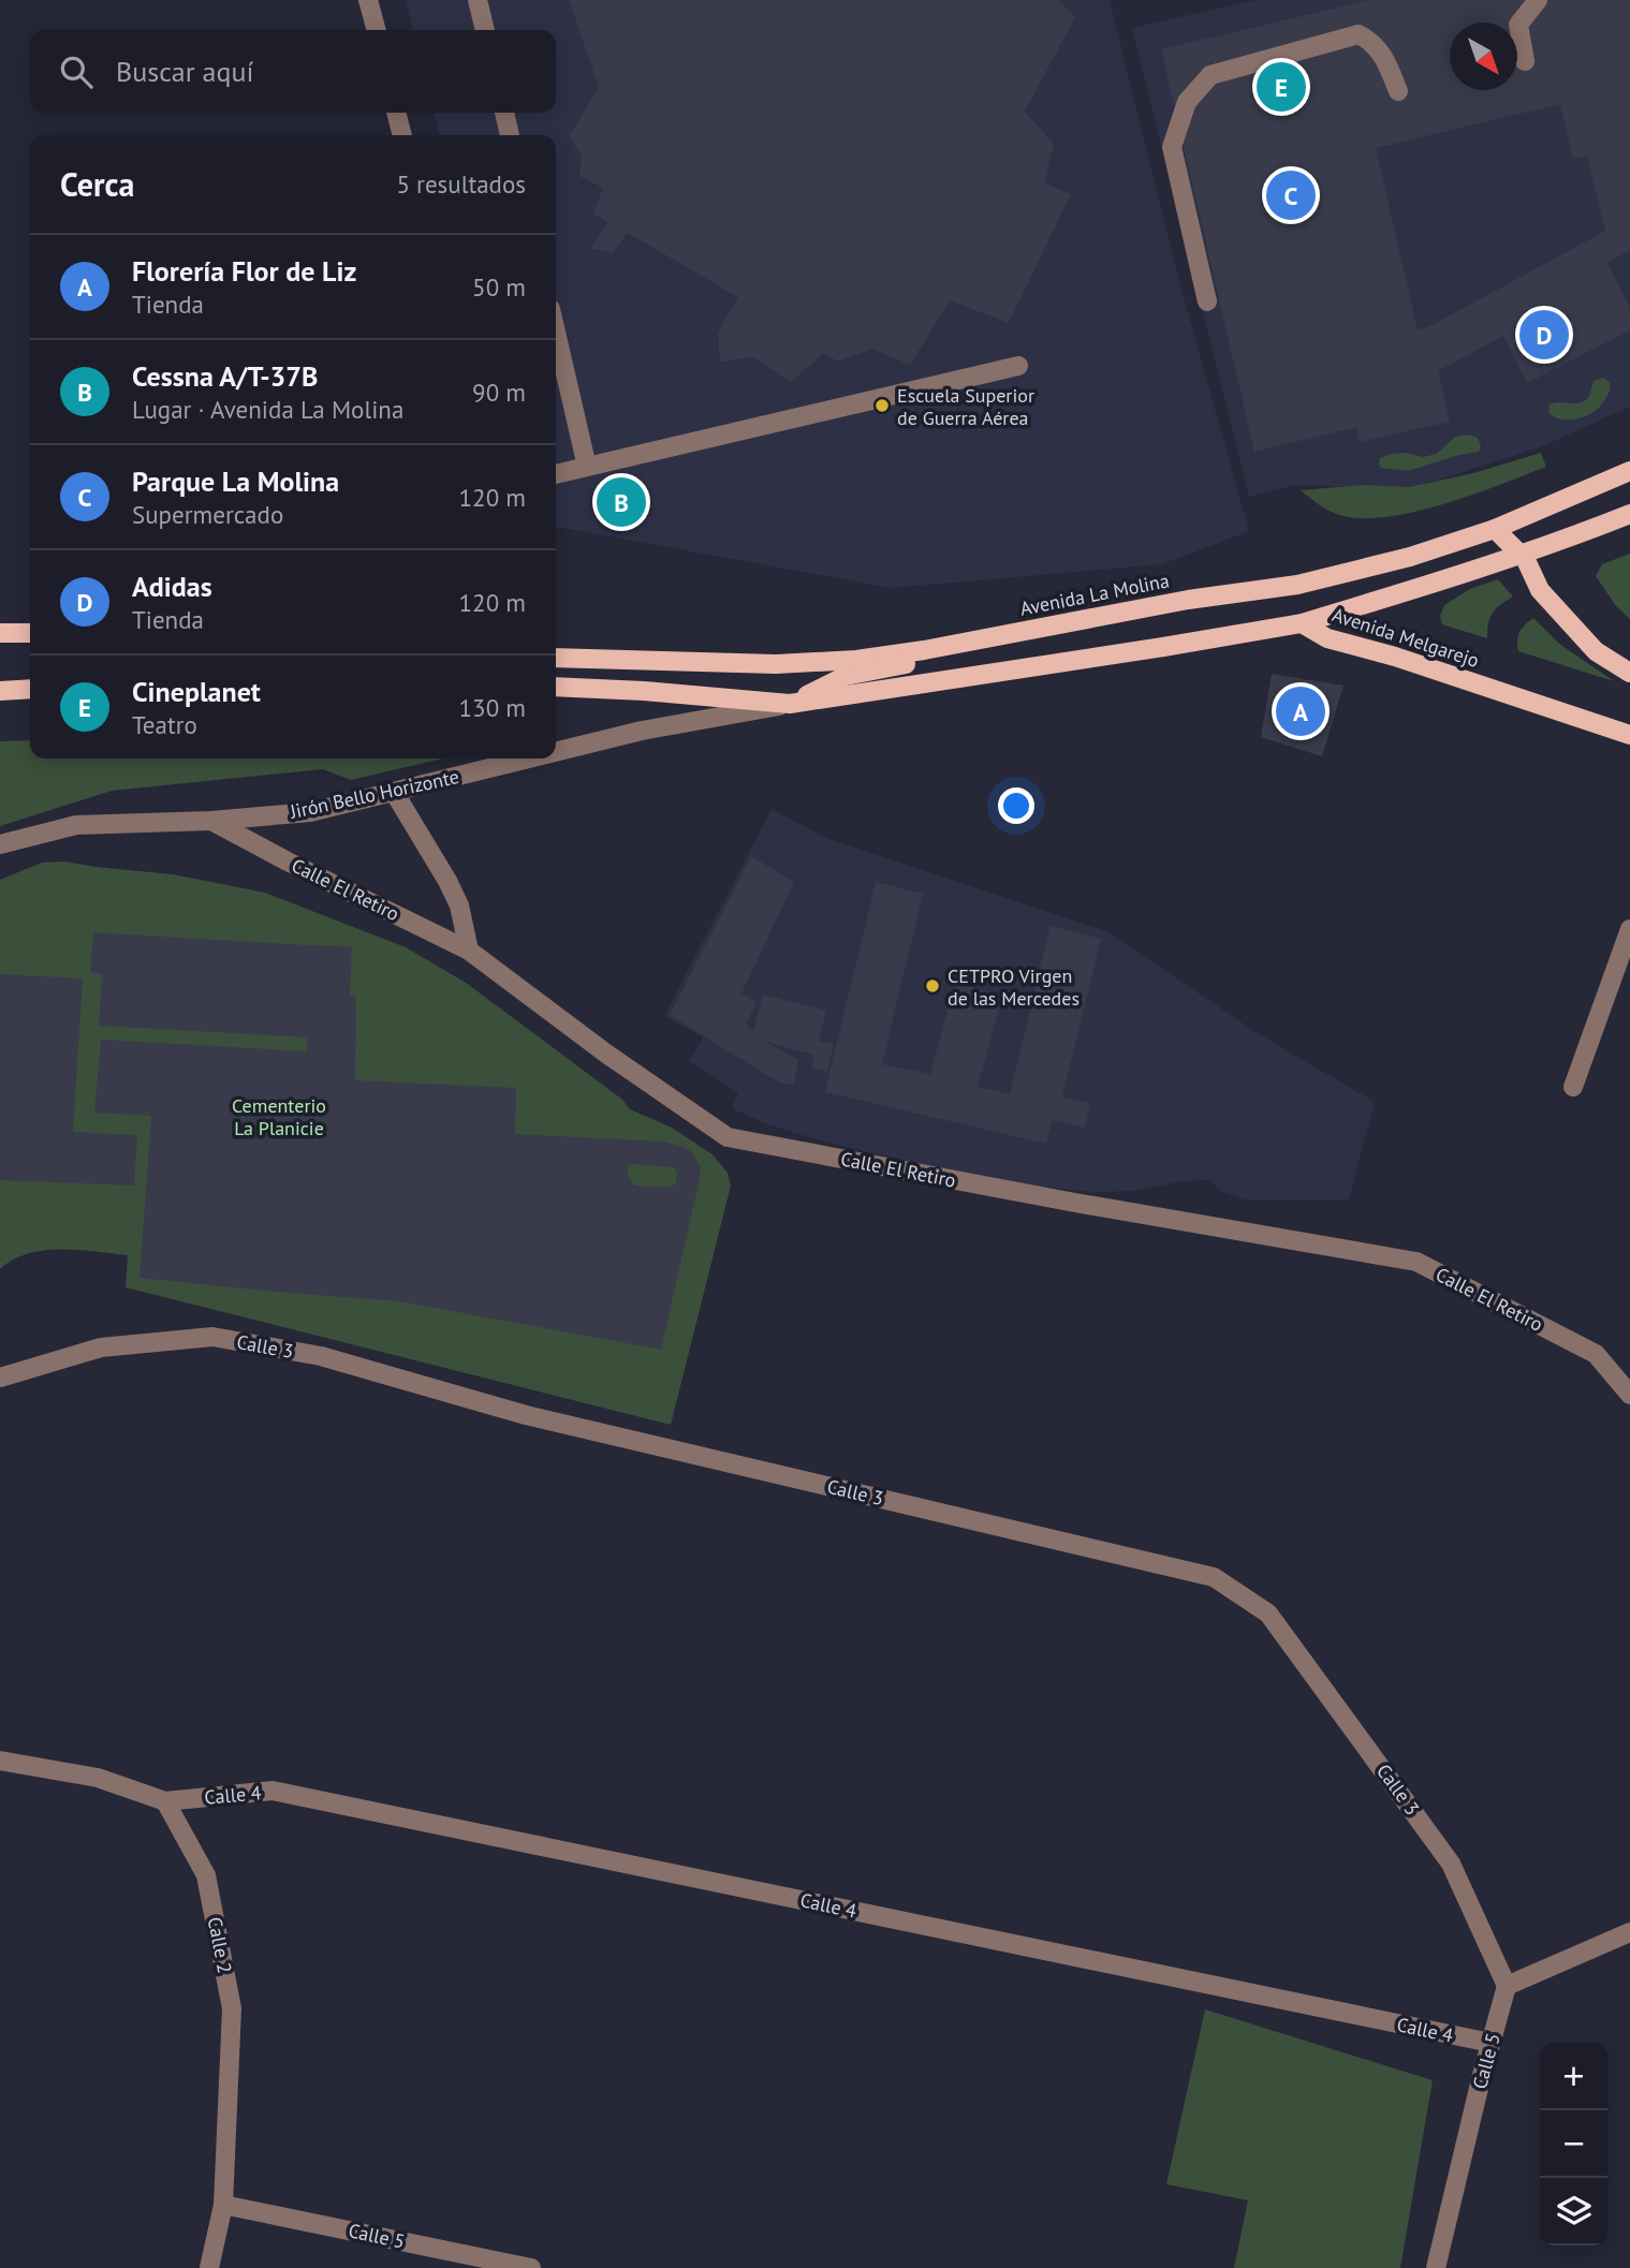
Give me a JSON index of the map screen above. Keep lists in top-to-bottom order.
{
  "streets": {
    "main road": ["Avenida La Molina", "Avenida Melgarejo"],
    "street": [
      "Jirón Bello Horizonte",
      "Calle El Retiro",
      "Calle 3",
      "Calle 4",
      "Calle 2",
      "Calle 5"
    ]
  },
  "crossings": [
    ["Avenida Melgarejo", "Jirón Bello Horizonte"],
    ["Jirón Bello Horizonte", "Calle El Retiro"],
    ["Calle 3", "Calle 5"],
    ["Calle 4", "Calle 2"],
    ["Calle 4", "Calle 5"],
    ["Calle 2", "Calle 5"]
  ],
  "parks": ["Cementerio La Planicie"],
  "places": ["Escuela Superior de Guerra Aérea", "CETPRO Virgen de las Mercedes"],
  "north": "bottom right",
  "page": {
    "search": "Buscar aquí",
    "pins": [
      "E",
      "C",
      "D",
      "B",
      "A"
    ],
    "heading": ["Cerca", "5 resultados"],
    "list": [
      {
        "mark": "A",
        "name": "Florería Flor de Liz",
        "note": "Tienda",
        "value": "50 m"
      },
      {
        "mark": "B",
        "name": "Cessna A/T-37B",
        "note": "Lugar · Avenida La Molina",
        "value": "90 m"
      },
      {
        "mark": "C",
        "name": "Parque La Molina",
        "note": "Supermercado",
        "value": "120 m"
      },
      {
        "mark": "D",
        "name": "Adidas",
        "note": "Tienda",
        "value": "120 m"
      },
      {
        "mark": "E",
        "name": "Cineplanet",
        "note": "Teatro",
        "value": "130 m"
      }
    ],
    "map_buttons": ["+", "−"]
  }
}
